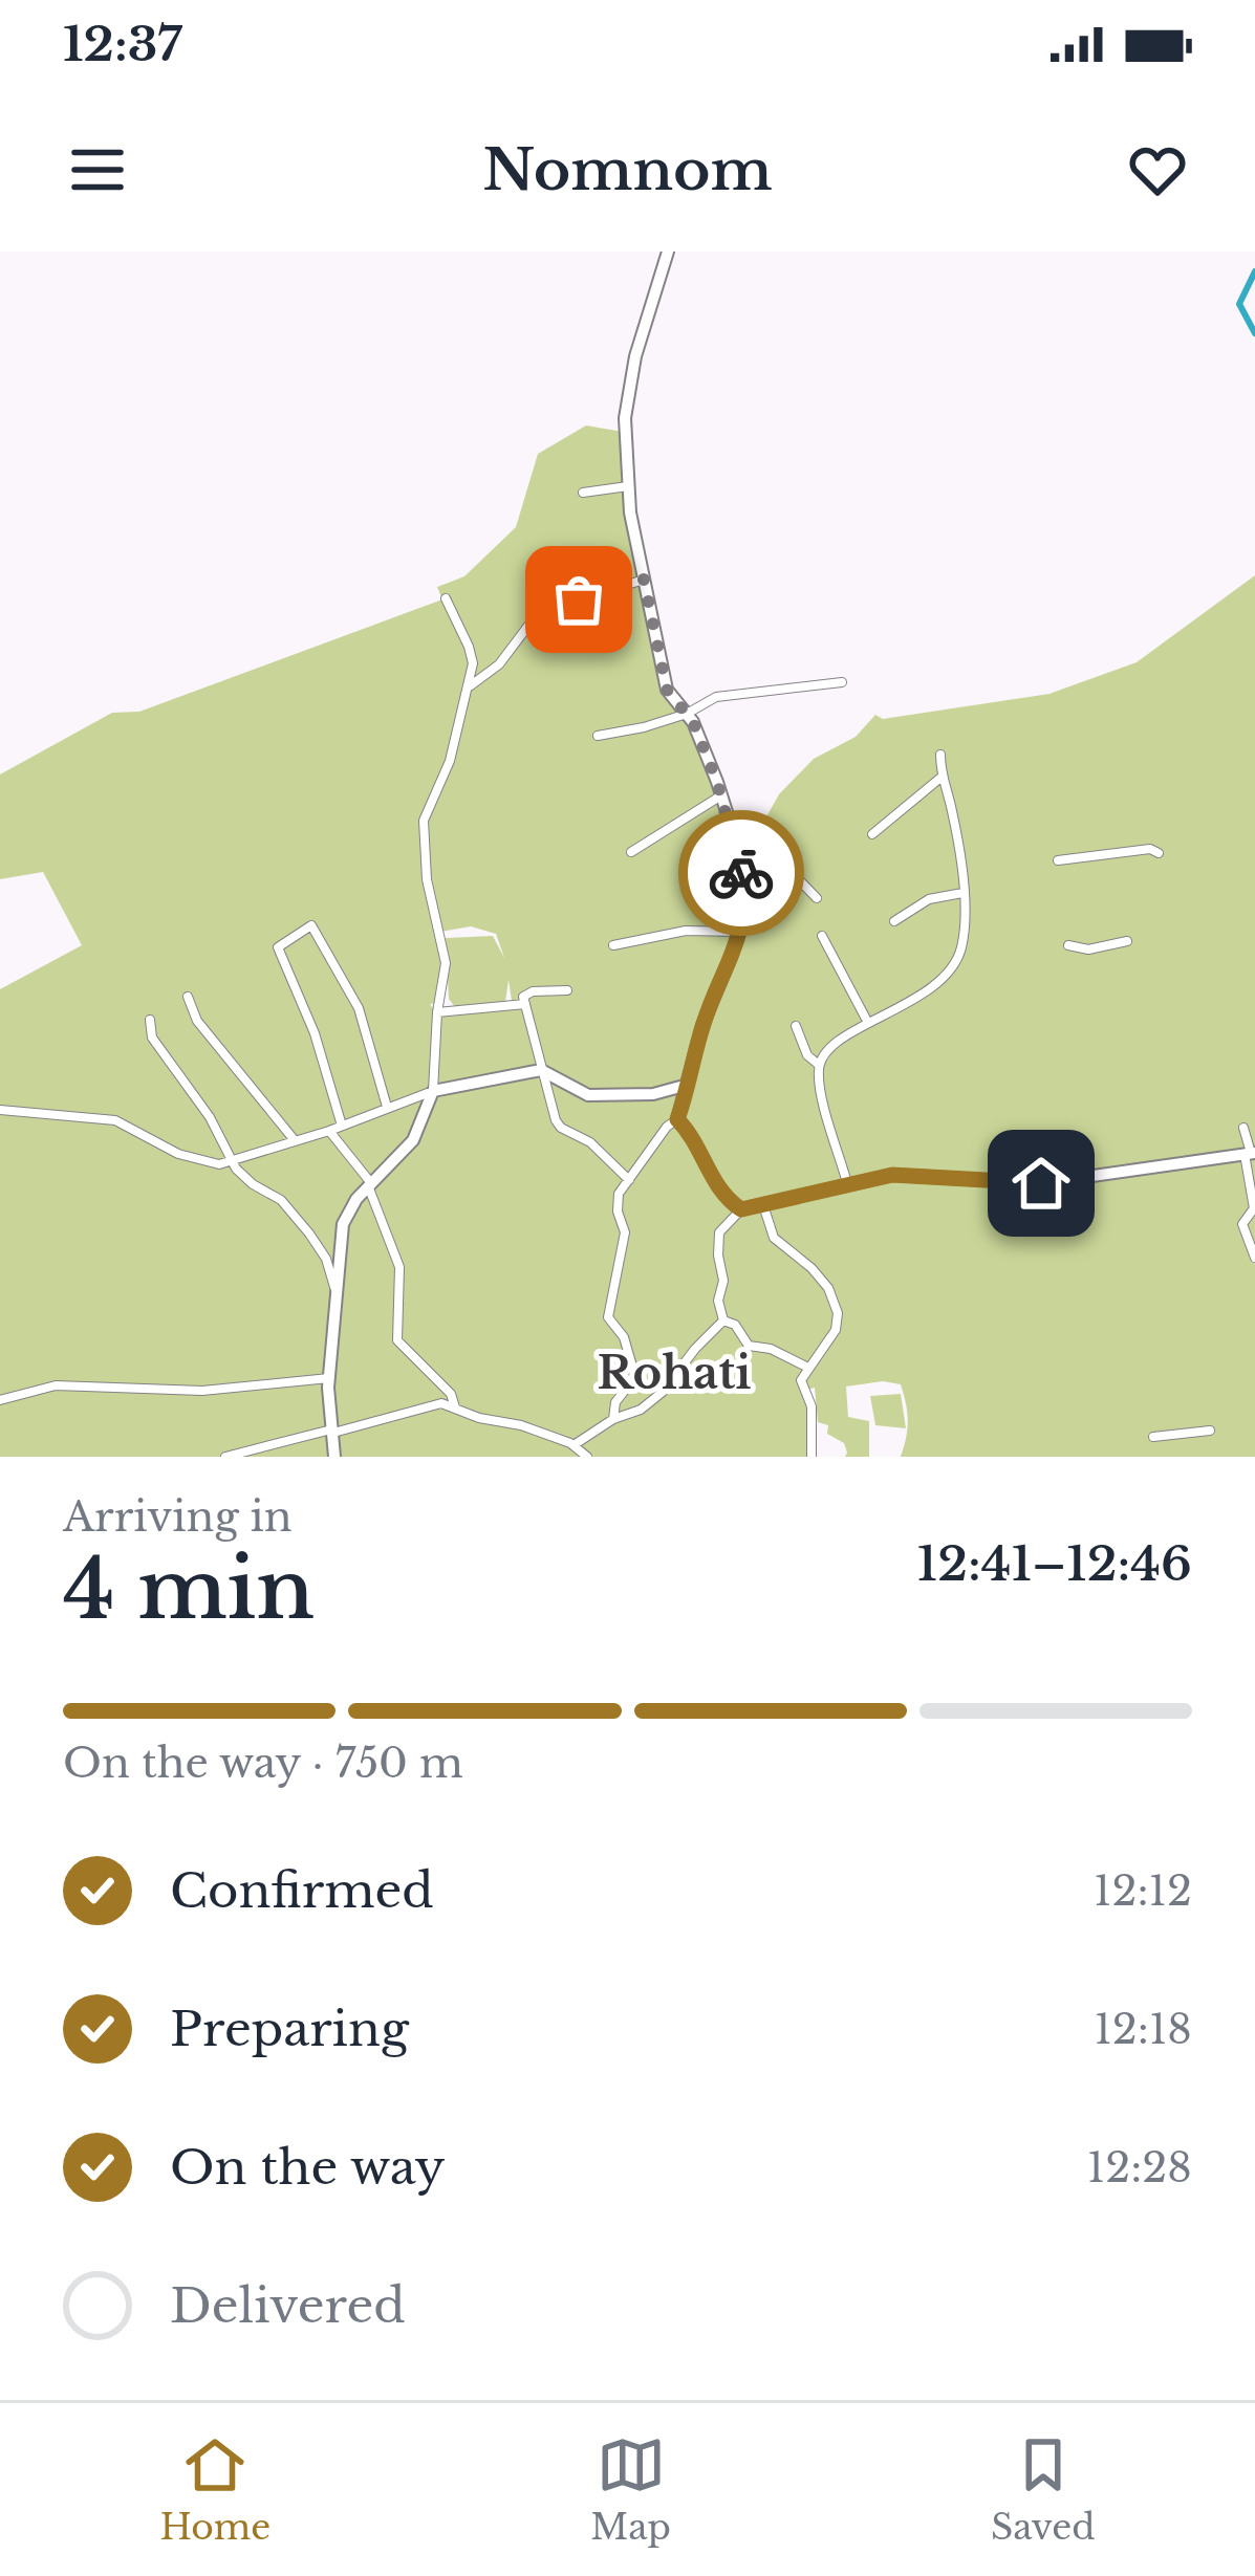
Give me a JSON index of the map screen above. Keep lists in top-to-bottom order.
{
  "districts": ["Rohati"],
  "page": {
    "status": "12:37",
    "header": "Nomnom",
    "heading": ["4 min", "Arriving in", "12:41–12:46"],
    "bar": "On the way · 750 m",
    "list": [
      ["Confirmed", "12:12"],
      ["Preparing", "12:18"],
      ["On the way", "12:28"],
      "Delivered"
    ],
    "tabs": ["Home", "Map", "Saved"]
  }
}
